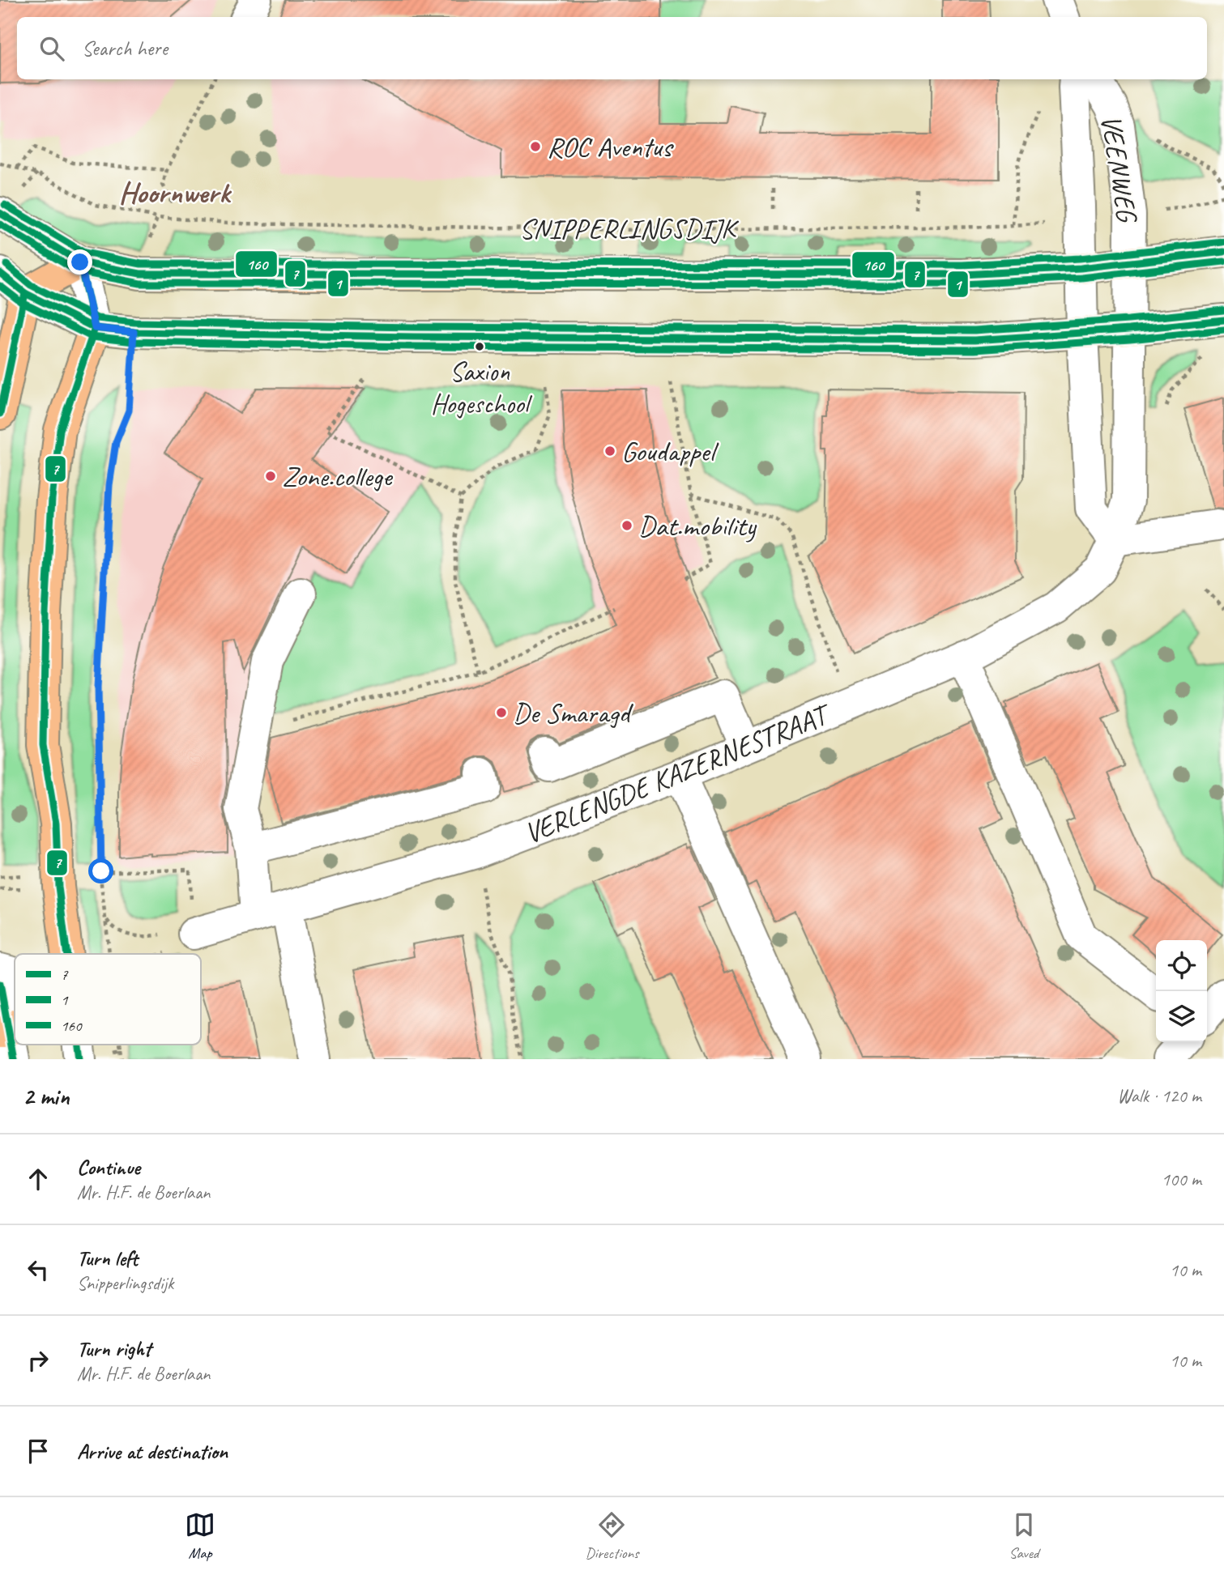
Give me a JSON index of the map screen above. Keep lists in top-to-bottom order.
{
  "streets": {
    "main road": ["SNIPPERLINGSDIJK"],
    "street": ["VEENWEG", "VERLENGDE KAZERNESTRAAT"]
  },
  "crossings": [
    ["VEENWEG", "SNIPPERLINGSDIJK"]
  ],
  "districts": ["Hoornwerk"],
  "places": [
    "ROC Aventus",
    "Saxion Hogeschool",
    "Goudappel",
    "Zone.college",
    "Dat.mobility",
    "De Smaragd"
  ],
  "lines": ["transit line 160", "transit line 7", "transit line 1"],
  "legend": ["7", "1", "160"],
  "page": {
    "search": "Search here",
    "heading": ["2 min", "Walk · 120 m"],
    "list": [
      ["Continue", "Mr. H.F. de Boerlaan", "100 m"],
      ["Turn left", "Snipperlingsdijk", "10 m"],
      ["Turn right", "Mr. H.F. de Boerlaan", "10 m"],
      "Arrive at destination"
    ],
    "nav": ["Map", "Directions", "Saved"]
  }
}
